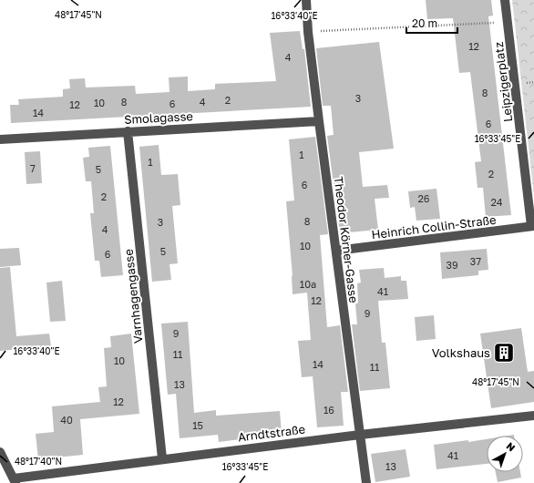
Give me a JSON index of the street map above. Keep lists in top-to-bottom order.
{
  "streets": {
    "street": [
      "Leipzigerplatz",
      "Smolagasse",
      "Heinrich Collin-Straße",
      "Theodor Körner-Gasse",
      "Varnhagengasse",
      "Arndtstraße"
    ]
  },
  "crossings": [
    ["Leipzigerplatz", "Heinrich Collin-Straße"],
    ["Smolagasse", "Theodor Körner-Gasse"],
    ["Smolagasse", "Varnhagengasse"],
    ["Heinrich Collin-Straße", "Theodor Körner-Gasse"],
    ["Theodor Körner-Gasse", "Arndtstraße"],
    ["Varnhagengasse", "Arndtstraße"]
  ],
  "places": {
    "building": ["Volkshaus"]
  },
  "house_numbers": [
    "12",
    "4",
    "8",
    "3",
    "2",
    "8",
    "4",
    "10",
    "6",
    "12",
    "14",
    "6",
    "1",
    "1",
    "7",
    "5",
    "2",
    "6",
    "2",
    "26",
    "24",
    "8",
    "3",
    "4",
    "10",
    "5",
    "6",
    "37",
    "39",
    "10a",
    "41",
    "12",
    "9",
    "9",
    "11",
    "10",
    "14",
    "11",
    "13",
    "12",
    "16",
    "40",
    "15",
    "41",
    "13"
  ],
  "scale_bar": "20 m",
  "north": "top right",
  "coordinates": [
    "48°17'45\"N",
    "16°33'40\"E",
    "16°33'45\"E",
    "48°17'40\"N"
  ]
}
